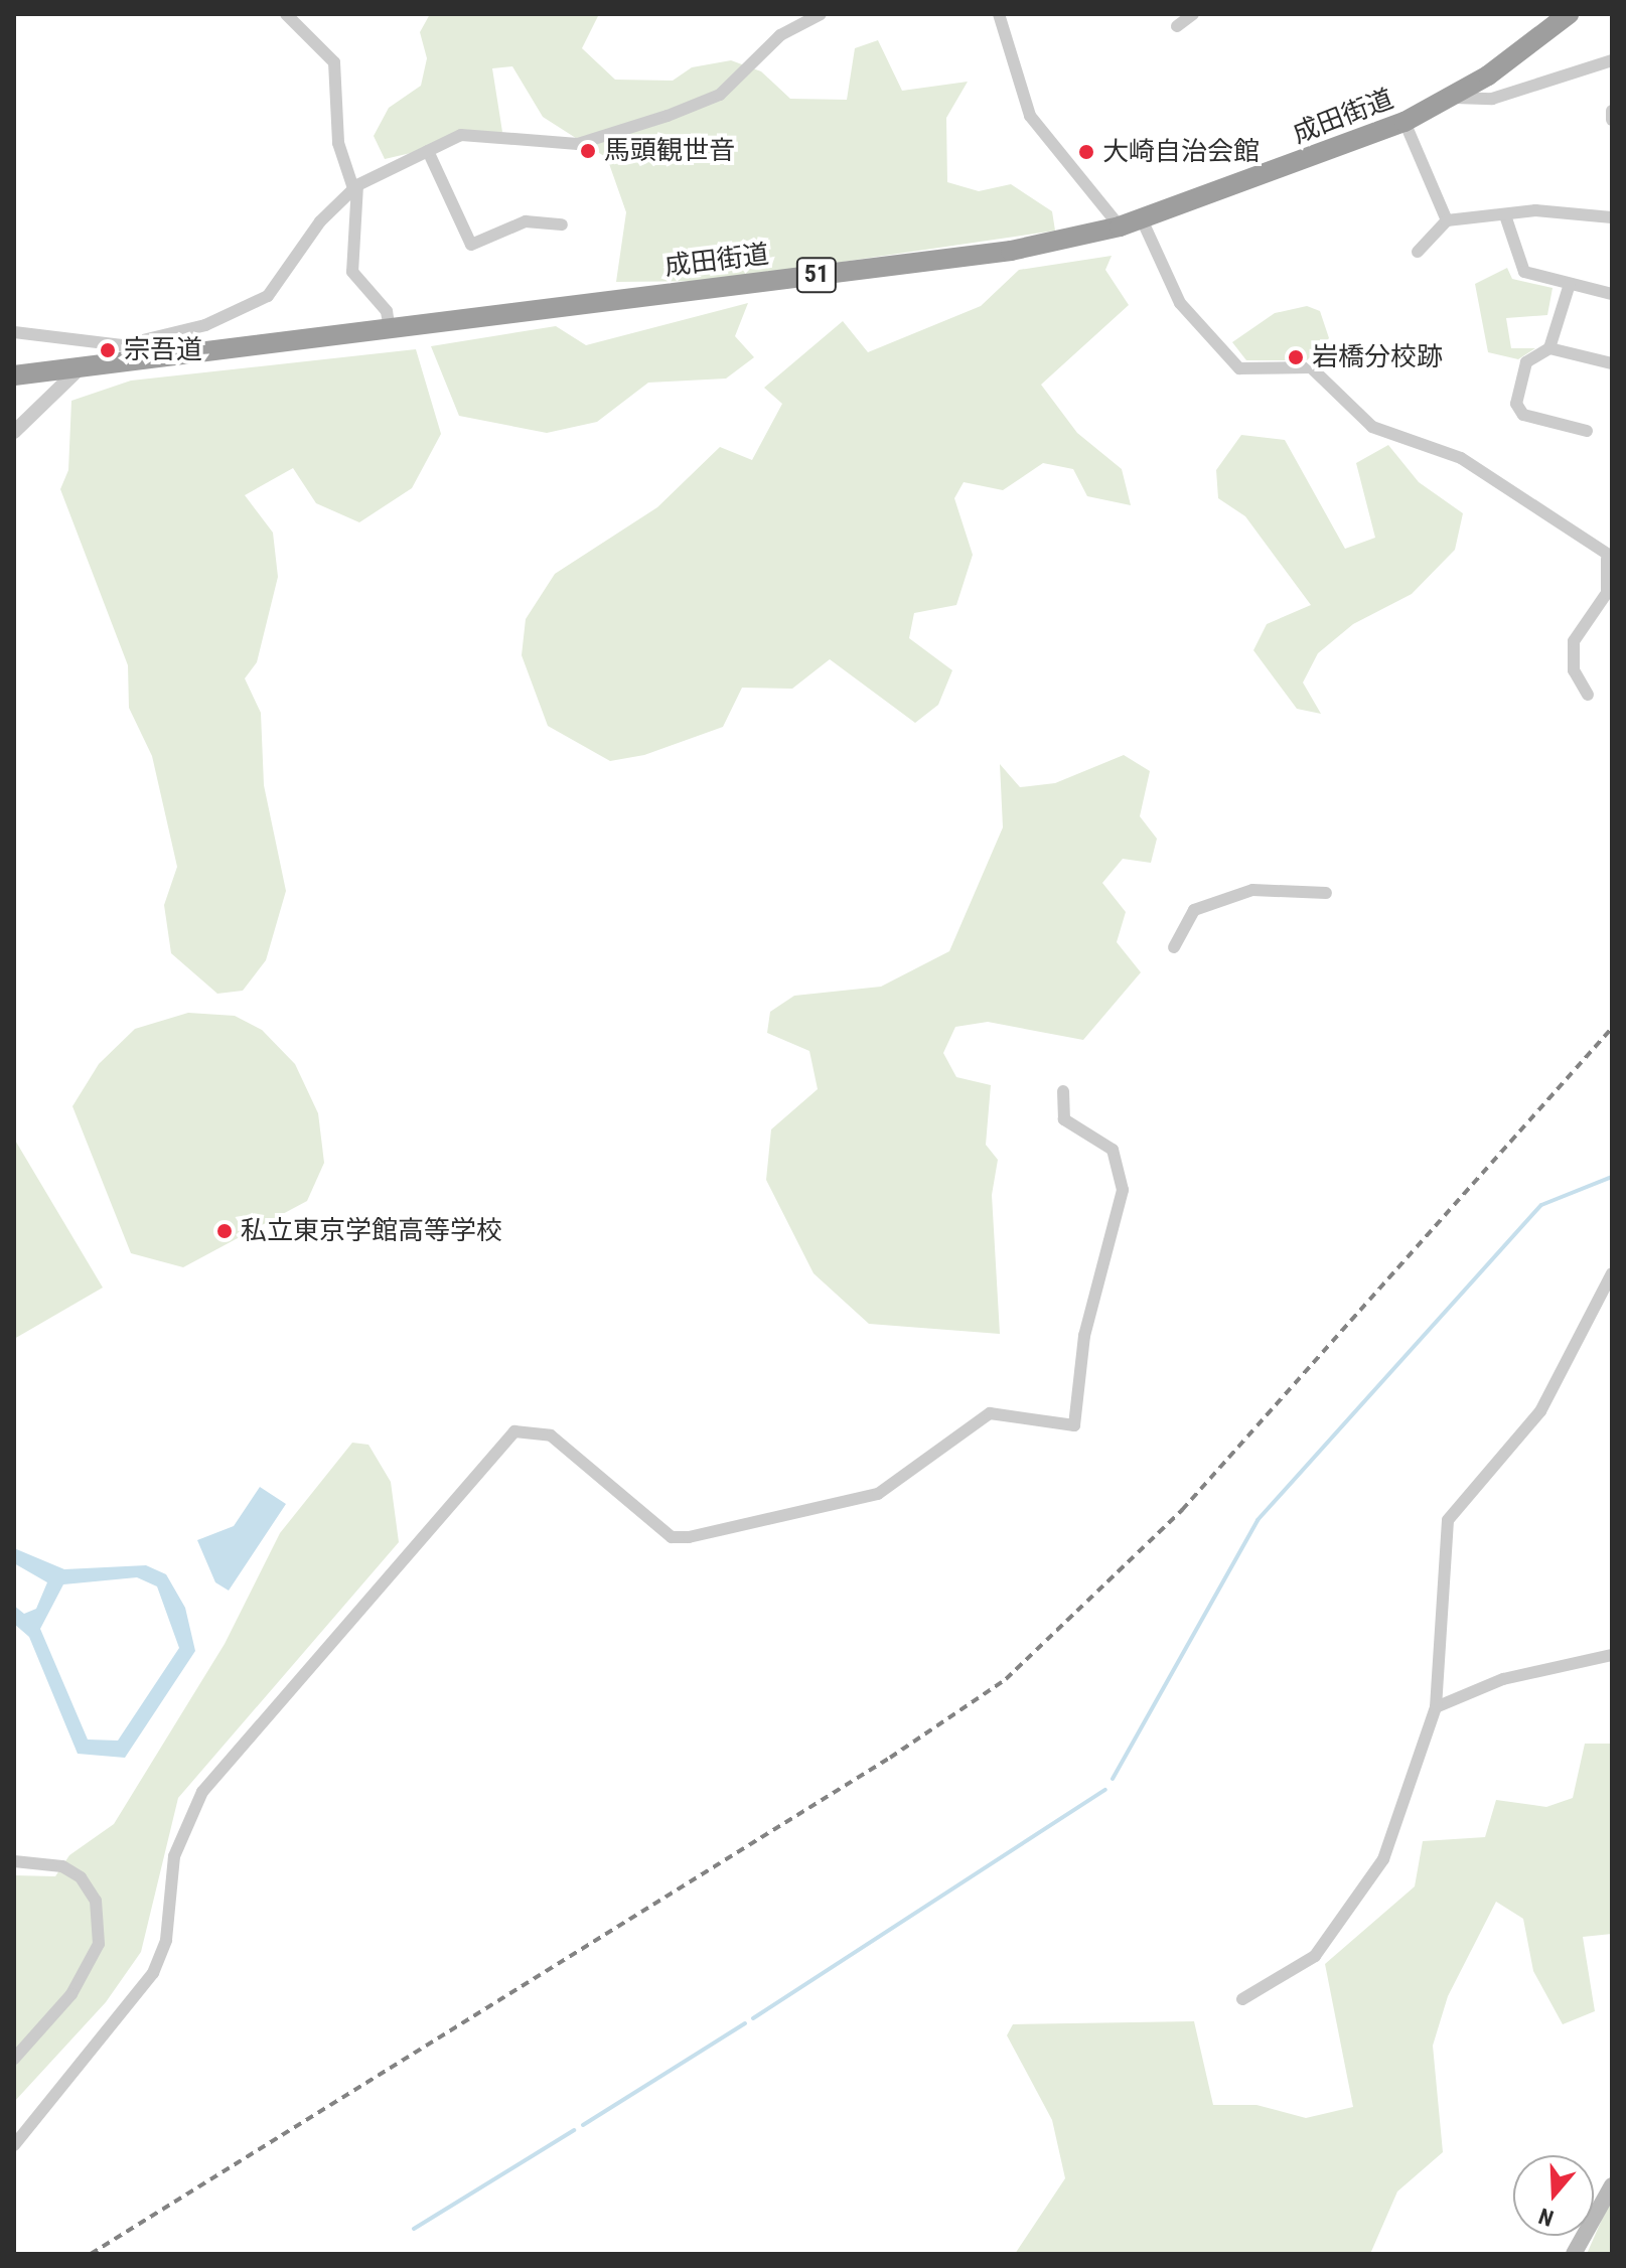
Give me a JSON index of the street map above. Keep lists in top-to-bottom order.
{
  "streets": {
    "highway": ["成田街道", "51"]
  },
  "places": [
    "馬頭観世音",
    "大崎自治会館",
    "宗吾道",
    "岩橋分校跡",
    "私立東京学館高等学校"
  ],
  "north": "bottom"
}
